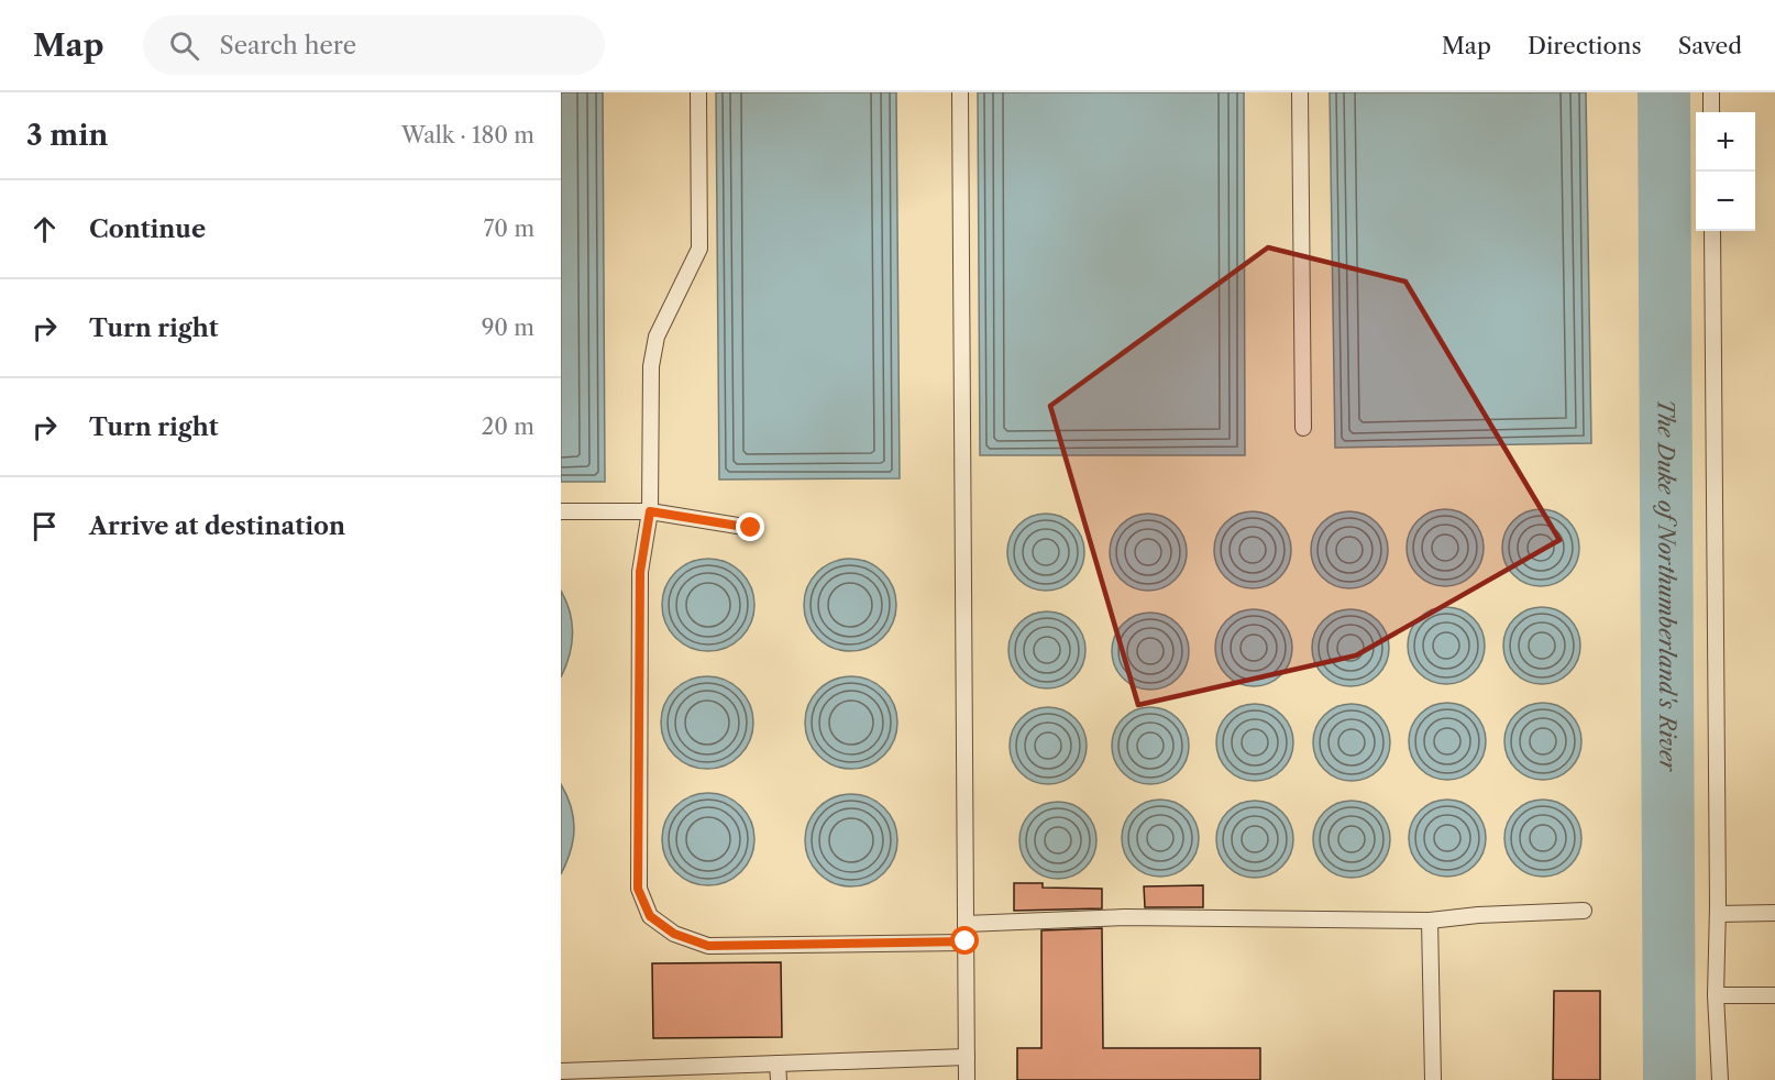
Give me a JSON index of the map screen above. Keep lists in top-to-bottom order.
{
  "water": ["The Duke of Northumberland's River"],
  "page": {
    "header": "Map",
    "search": "Search here",
    "nav": ["Map", "Directions", "Saved"],
    "heading": ["3 min", "Walk · 180 m"],
    "map_buttons": ["+", "−"],
    "list": [
      ["Continue", "70 m"],
      ["Turn right", "90 m"],
      ["Turn right", "20 m"],
      "Arrive at destination"
    ]
  }
}
